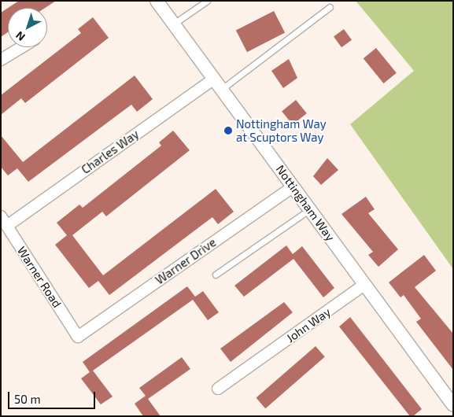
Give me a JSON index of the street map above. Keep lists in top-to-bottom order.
{
  "streets": {
    "street": [
      "Charles Way",
      "Nottingham Way",
      "Warner Drive",
      "Warner Road",
      "John Way"
    ]
  },
  "crossings": [
    ["Charles Way", "Nottingham Way"],
    ["Charles Way", "Warner Road"],
    ["Nottingham Way", "Warner Drive"],
    ["Nottingham Way", "John Way"],
    ["Warner Drive", "Warner Road"]
  ],
  "places": ["Nottingham Way at Scuptors Way"],
  "scale_bar": "50 m",
  "north": "bottom left"
}
